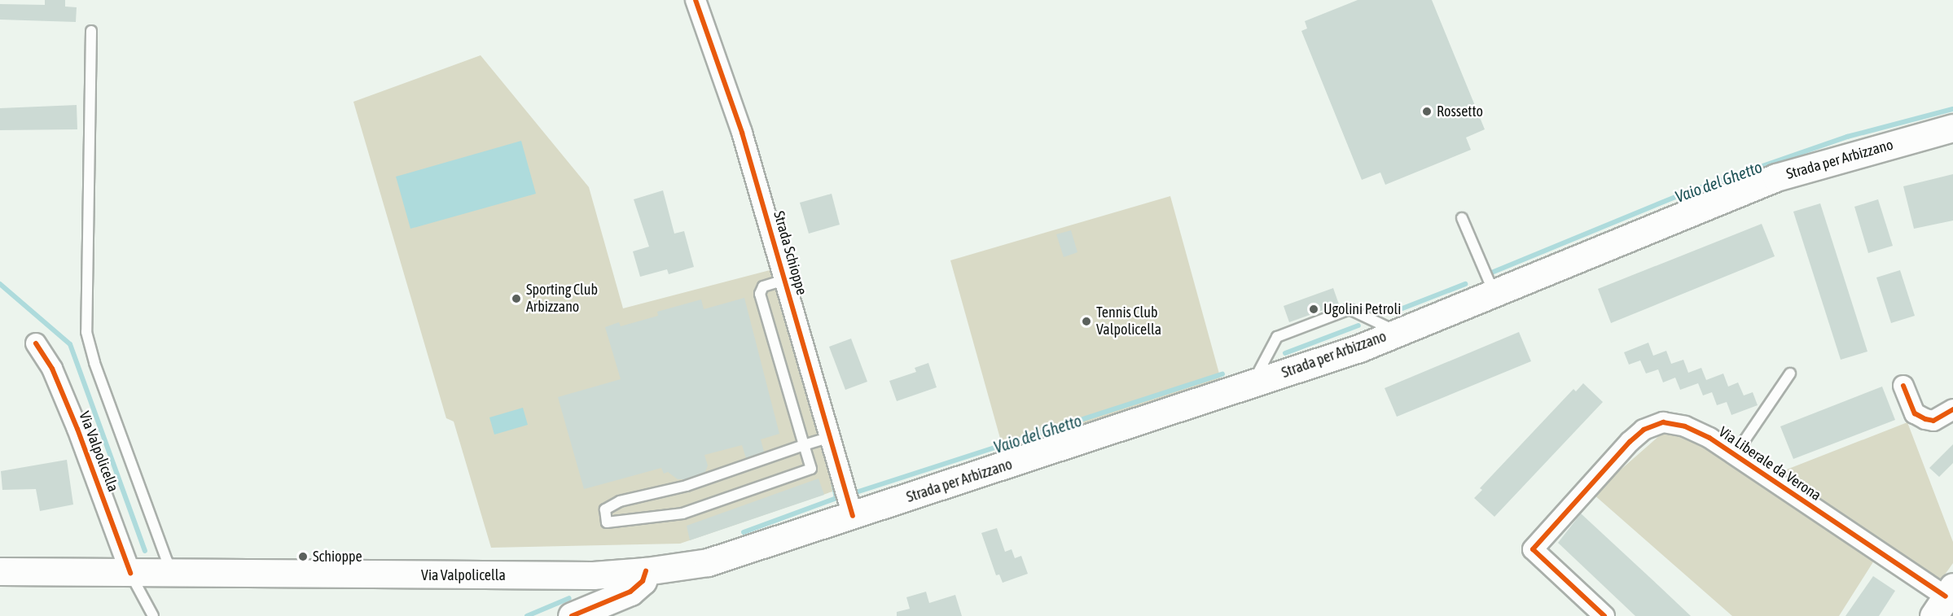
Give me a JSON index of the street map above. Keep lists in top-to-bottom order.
{
  "streets": {
    "main road": ["Strada per Arbizzano", "Via Valpolicella"],
    "street": ["Strada Schioppe", "Via Liberale da Verona"]
  },
  "crossings": [
    ["Strada per Arbizzano", "Strada Schioppe"],
    ["Strada per Arbizzano", "Via Valpolicella"]
  ],
  "water": ["Vaio del Ghetto"],
  "places": [
    "Rossetto",
    "Sporting Club Arbizzano",
    "Ugolini Petroli",
    "Tennis Club Valpolicella",
    "Schioppe"
  ]
}
